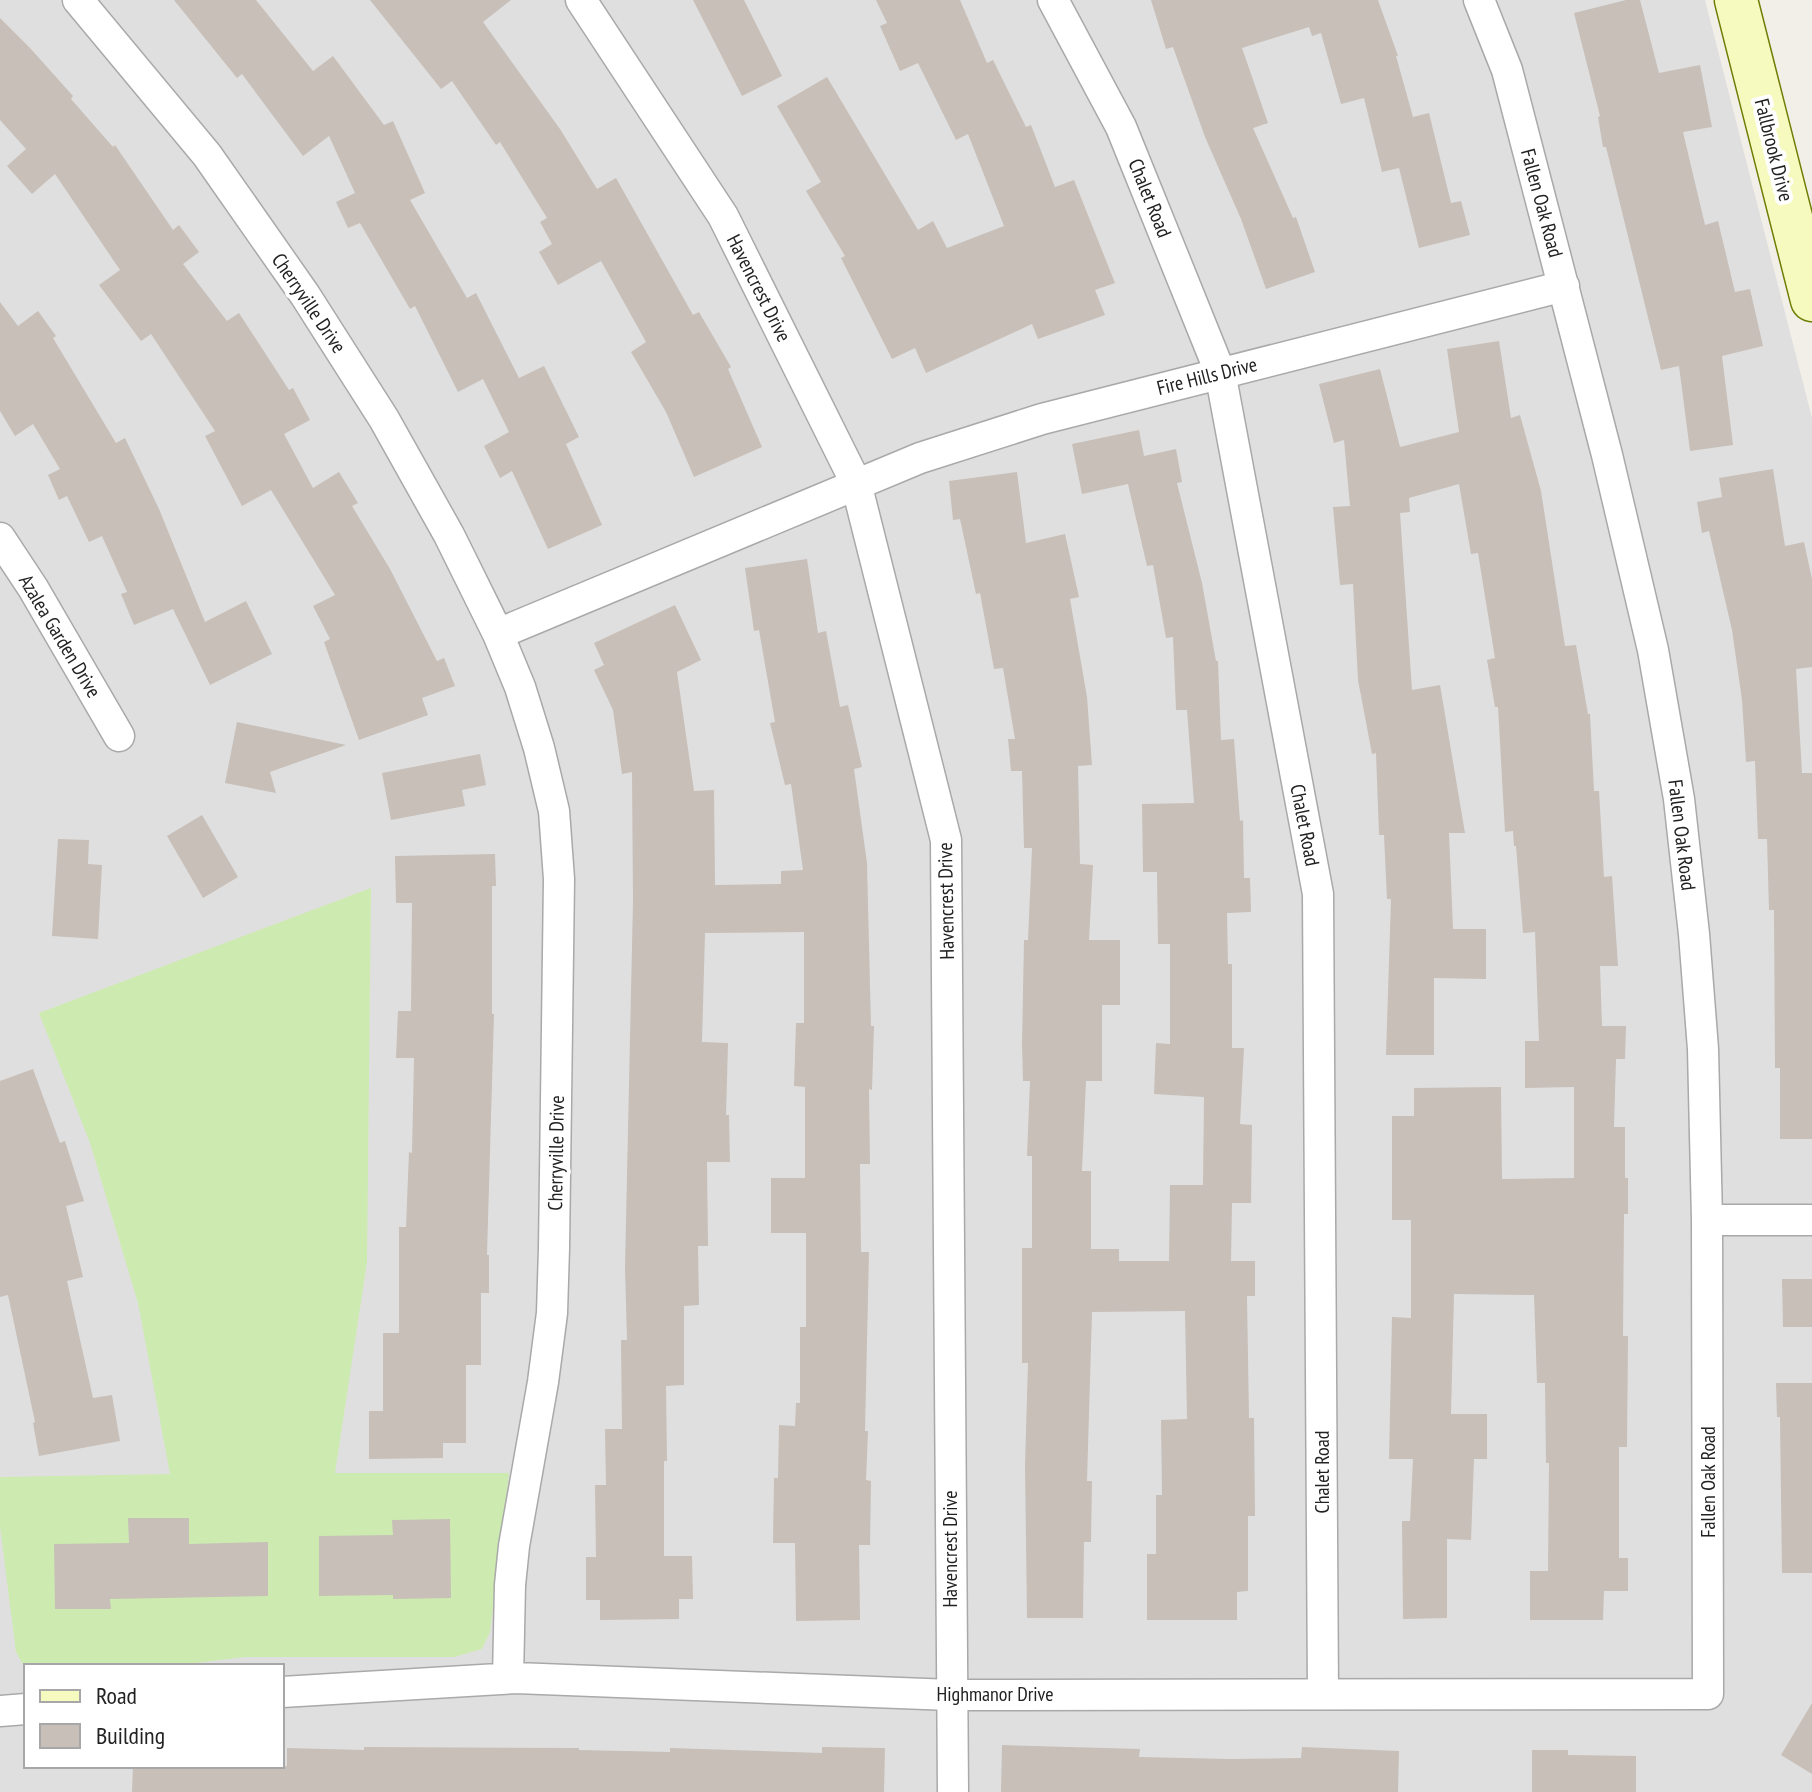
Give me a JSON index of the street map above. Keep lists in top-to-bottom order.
{
  "streets": {
    "main road": ["Fallbrook Drive"],
    "street": [
      "Chalet Road",
      "Fallen Oak Road",
      "Havencrest Drive",
      "Cherryville Drive",
      "Fire Hills Drive",
      "Azalea Garden Drive",
      "Highmanor Drive"
    ]
  },
  "crossings": [
    ["Chalet Road", "Fire Hills Drive"],
    ["Chalet Road", "Highmanor Drive"],
    ["Fallen Oak Road", "Fire Hills Drive"],
    ["Fallen Oak Road", "Highmanor Drive"],
    ["Havencrest Drive", "Fire Hills Drive"],
    ["Havencrest Drive", "Highmanor Drive"],
    ["Cherryville Drive", "Highmanor Drive"]
  ],
  "legend": ["Road", "Building"]
}
